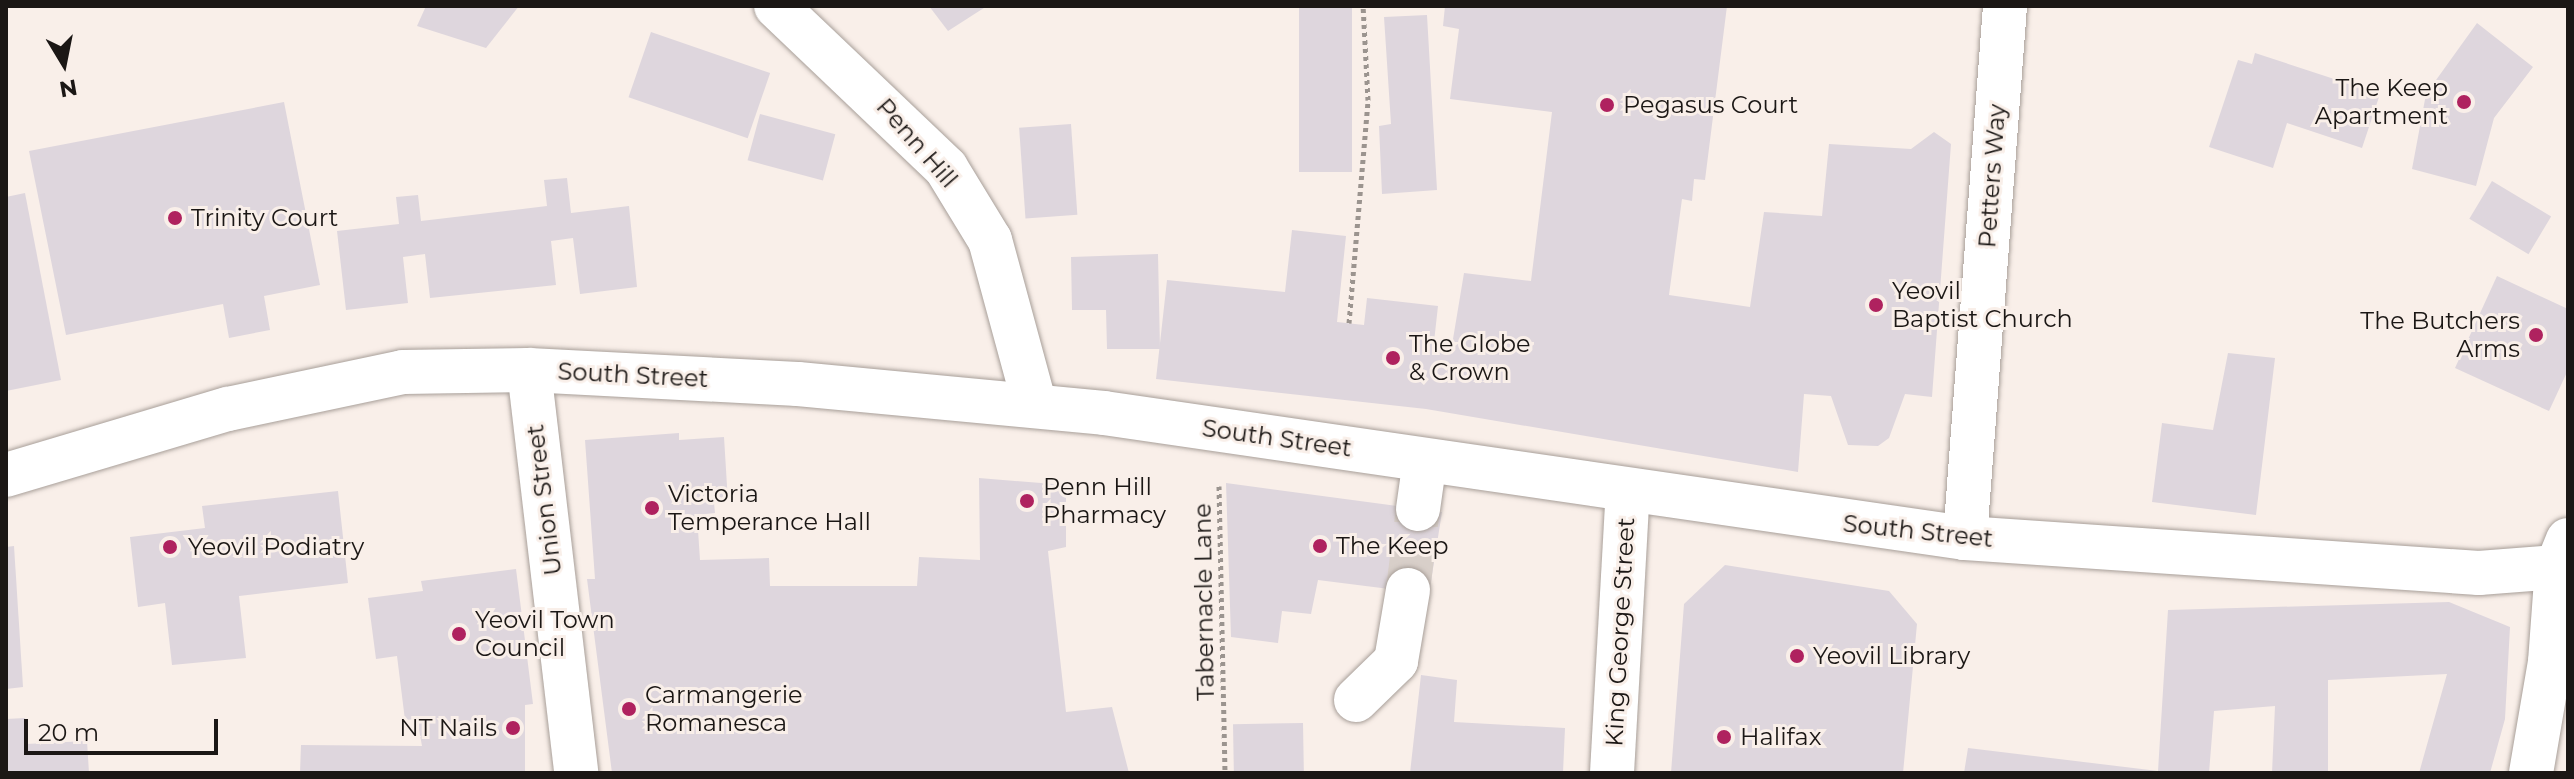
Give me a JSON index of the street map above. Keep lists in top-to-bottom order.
{
  "streets": {
    "street": [
      "Penn Hill",
      "Petters Way",
      "South Street",
      "Union Street",
      "King George Street"
    ],
    "path": ["Tabernacle Lane"]
  },
  "crossings": [
    ["Penn Hill", "South Street"],
    ["Petters Way", "South Street"],
    ["South Street", "Union Street"],
    ["South Street", "Tabernacle Lane"],
    ["South Street", "King George Street"]
  ],
  "places": [
    "The Keep Apartment",
    "Pegasus Court",
    "Trinity Court",
    "Yeovil Baptist Church",
    "The Butchers Arms",
    "The Globe & Crown",
    "Penn Hill Pharmacy",
    "Victoria Temperance Hall",
    "The Keep",
    "Yeovil Podiatry",
    "Yeovil Town Council",
    "Yeovil Library",
    "Carmangerie Romanesca",
    "NT Nails",
    "Halifax"
  ],
  "scale_bar": "20 m",
  "north": "bottom"
}
